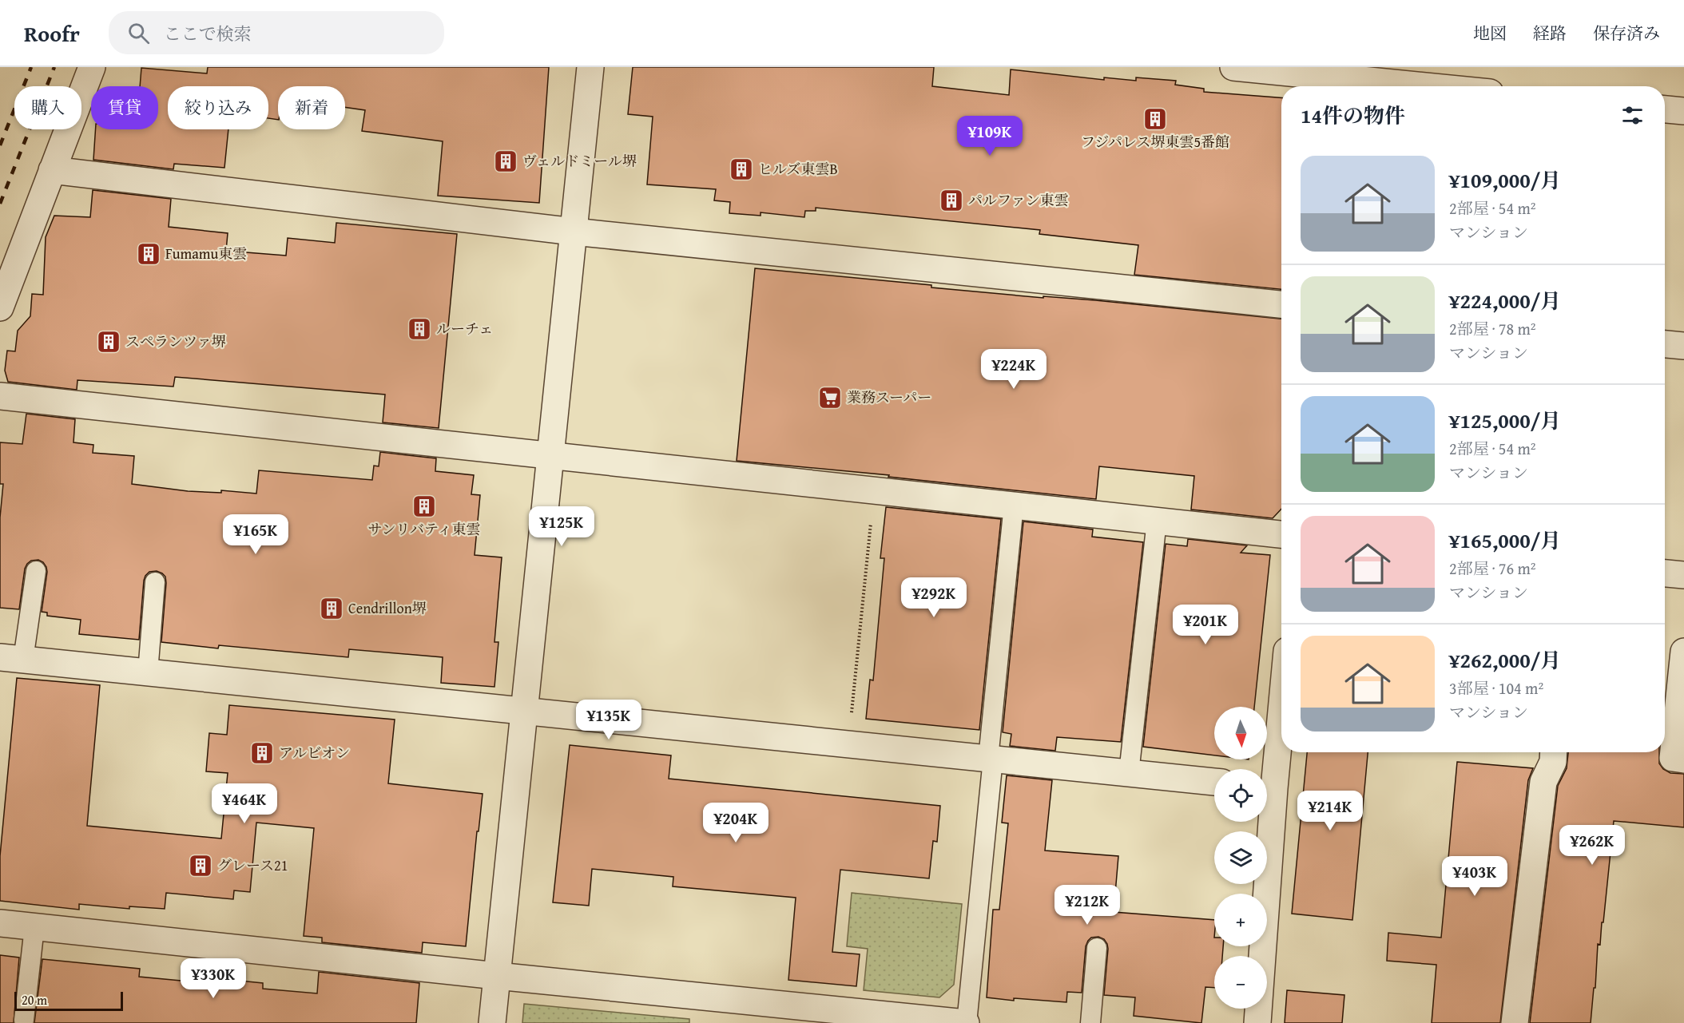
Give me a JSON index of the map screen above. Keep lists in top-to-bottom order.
{
  "places": {
    "building": [
      "フジパレス堺東雲5番館",
      "ヴェルドミール堺",
      "ヒルズ東雲B",
      "パルファン東雲",
      "Fumamu東雲",
      "ルーチェ",
      "スペランツァ堺",
      "サンリバティ東雲",
      "Cendrillon堺",
      "アルビオン",
      "グレース21"
    ],
    "supermarket": ["業務スーパー"]
  },
  "scale_bar": "20 m",
  "north": "bottom",
  "page": {
    "header": "Roofr",
    "search": "ここで検索",
    "nav": ["地図", "経路", "保存済み"],
    "chip": [
      "購入",
      "賃貸",
      "絞り込み",
      "新着"
    ],
    "heading": "14件の物件",
    "price": [
      "¥109K",
      "¥224K",
      "¥125K",
      "¥165K",
      "¥292K",
      "¥201K",
      "¥135K",
      "¥464K",
      "¥214K",
      "¥204K",
      "¥262K",
      "¥403K",
      "¥212K",
      "¥330K"
    ],
    "list": [
      {
        "name": "¥109,000/月",
        "note": "2部屋 · 54 m² · マンション"
      },
      {
        "name": "¥224,000/月",
        "note": "2部屋 · 78 m² · マンション"
      },
      {
        "name": "¥125,000/月",
        "note": "2部屋 · 54 m² · マンション"
      },
      {
        "name": "¥165,000/月",
        "note": "2部屋 · 76 m² · マンション"
      },
      {
        "name": "¥262,000/月",
        "note": "3部屋 · 104 m² · マンション"
      }
    ],
    "map_buttons": ["+", "−"],
    "scale": "20 m"
  }
}
